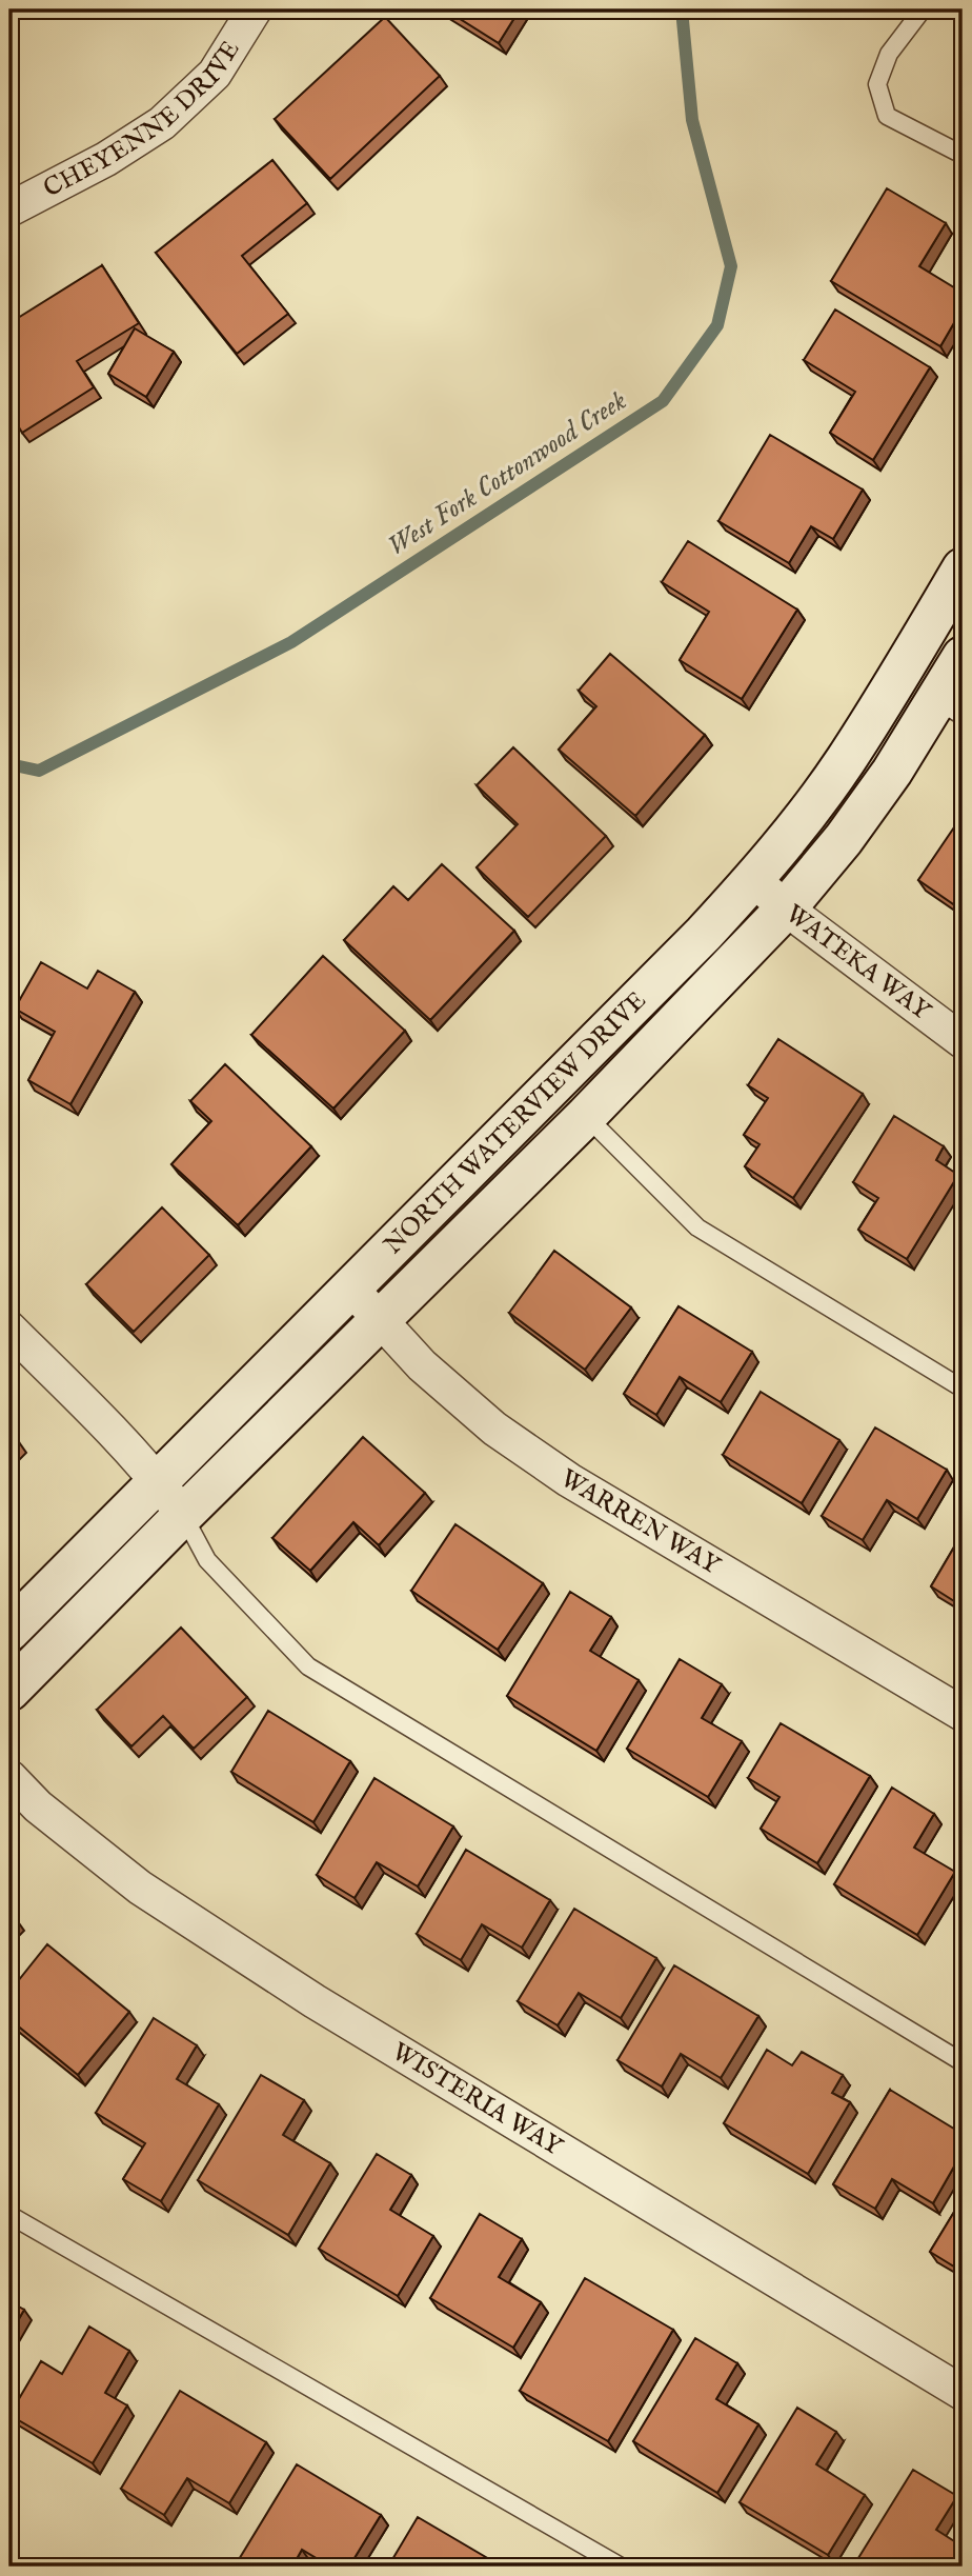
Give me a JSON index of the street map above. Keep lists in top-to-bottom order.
{
  "streets": {
    "street": [
      "CHEYENNE DRIVE",
      "WATEKA WAY",
      "NORTH WATERVIEW DRIVE",
      "WARREN WAY",
      "WISTERIA WAY"
    ]
  },
  "crossings": [
    ["WATEKA WAY", "NORTH WATERVIEW DRIVE"],
    ["NORTH WATERVIEW DRIVE", "WARREN WAY"]
  ],
  "water": ["West Fork Cottonwood Creek"]
}
